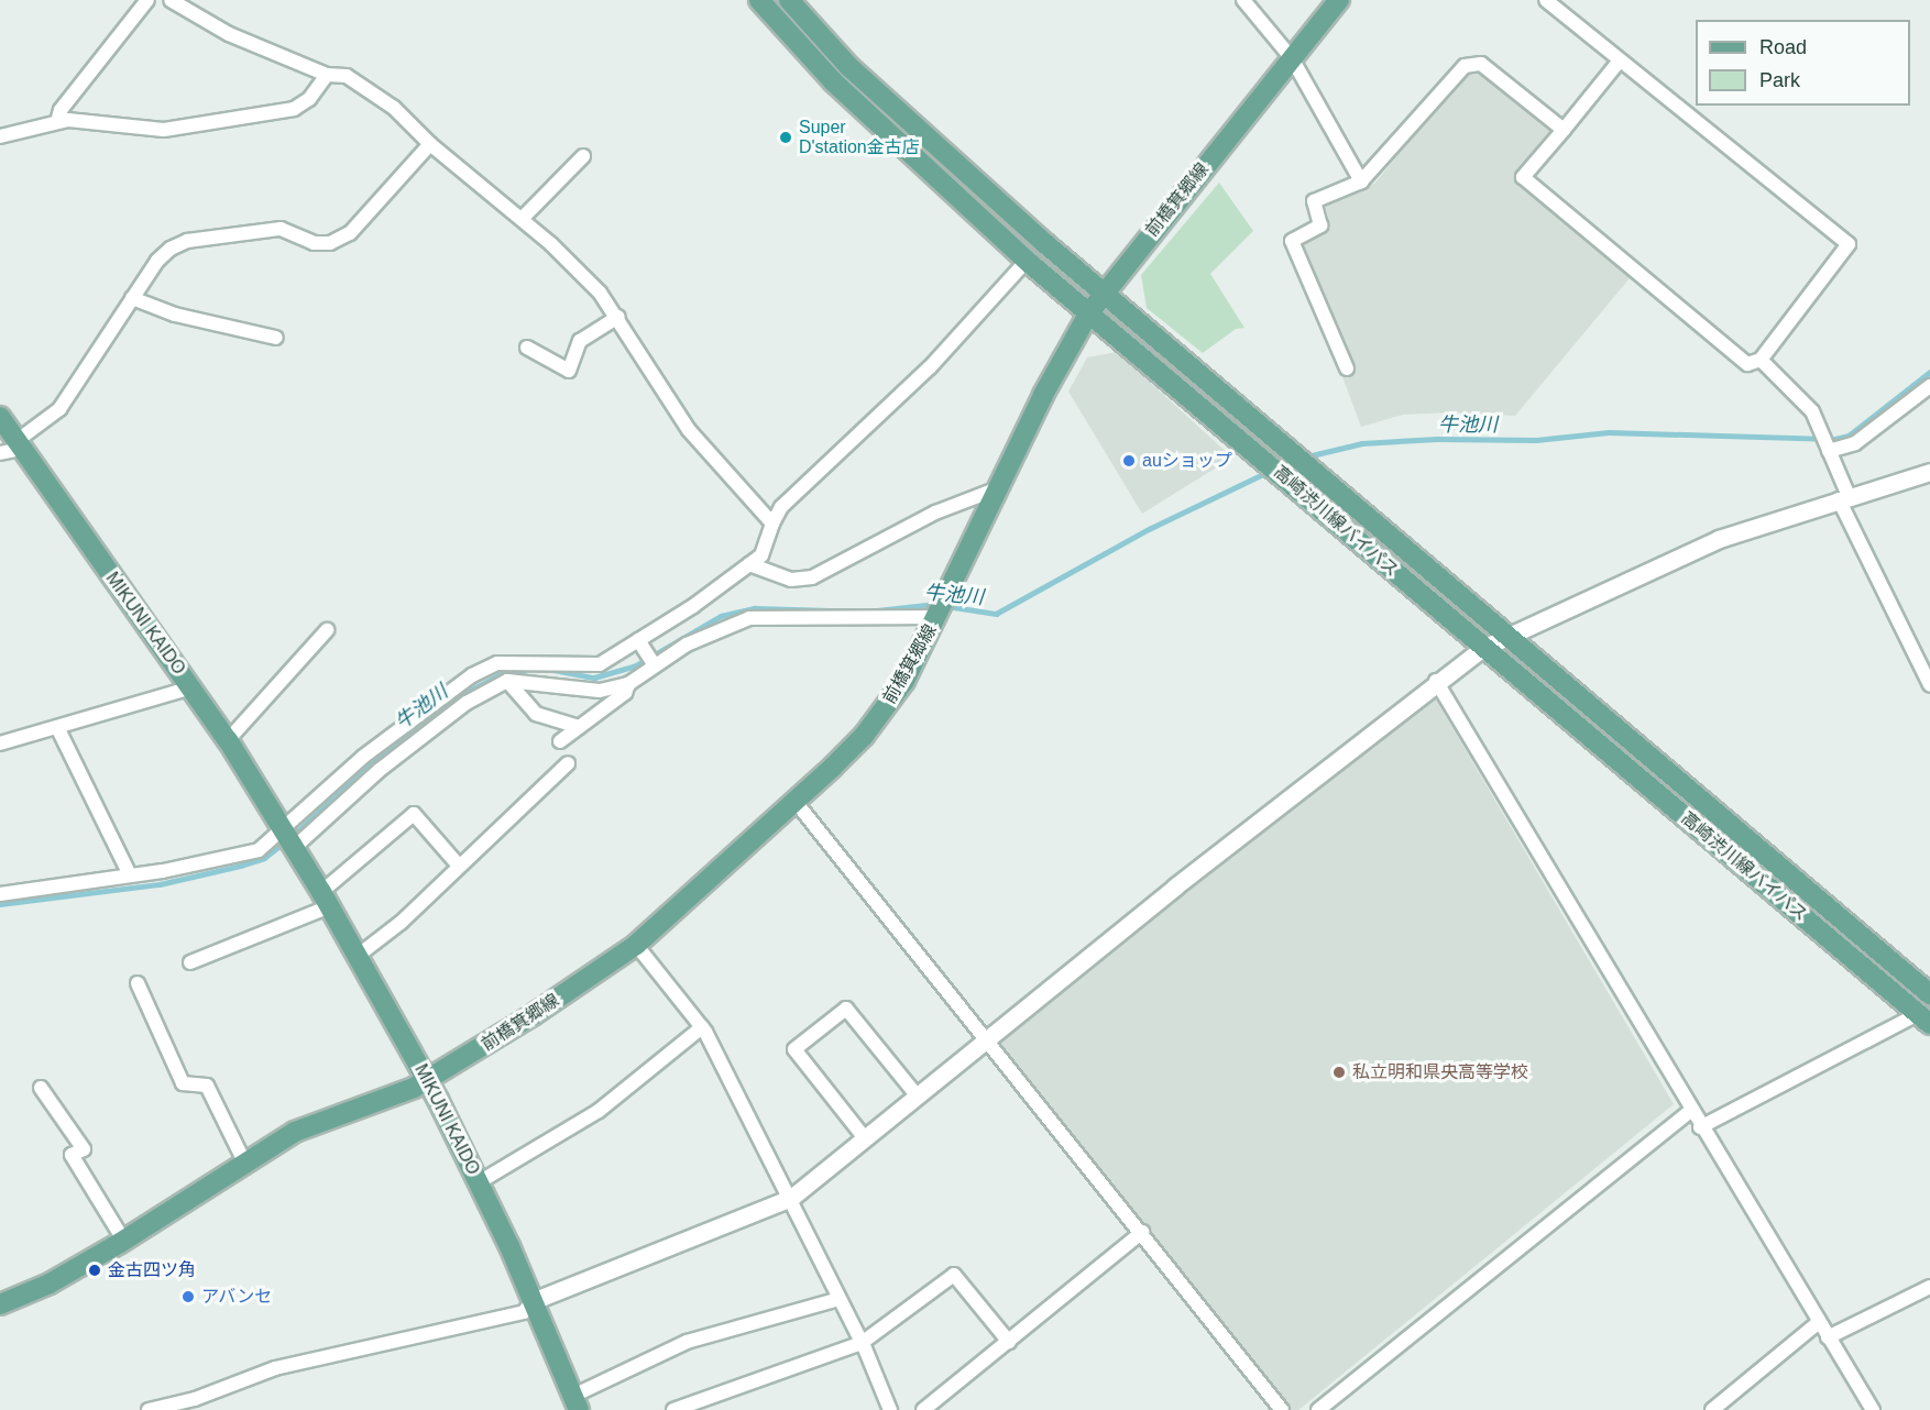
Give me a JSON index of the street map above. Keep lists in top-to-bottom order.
{
  "streets": {
    "main road": ["前橋箕郷線", "高崎渋川線バイパス", "MIKUNI KAIDO"]
  },
  "crossings": [
    ["前橋箕郷線", "高崎渋川線バイパス"],
    ["前橋箕郷線", "MIKUNI KAIDO"]
  ],
  "water": ["牛池川"],
  "places": [
    "Super D'station金古店",
    "auショップ",
    "私立明和県央高等学校",
    "金古四ツ角",
    "アバンセ"
  ],
  "legend": ["Road", "Park"]
}
